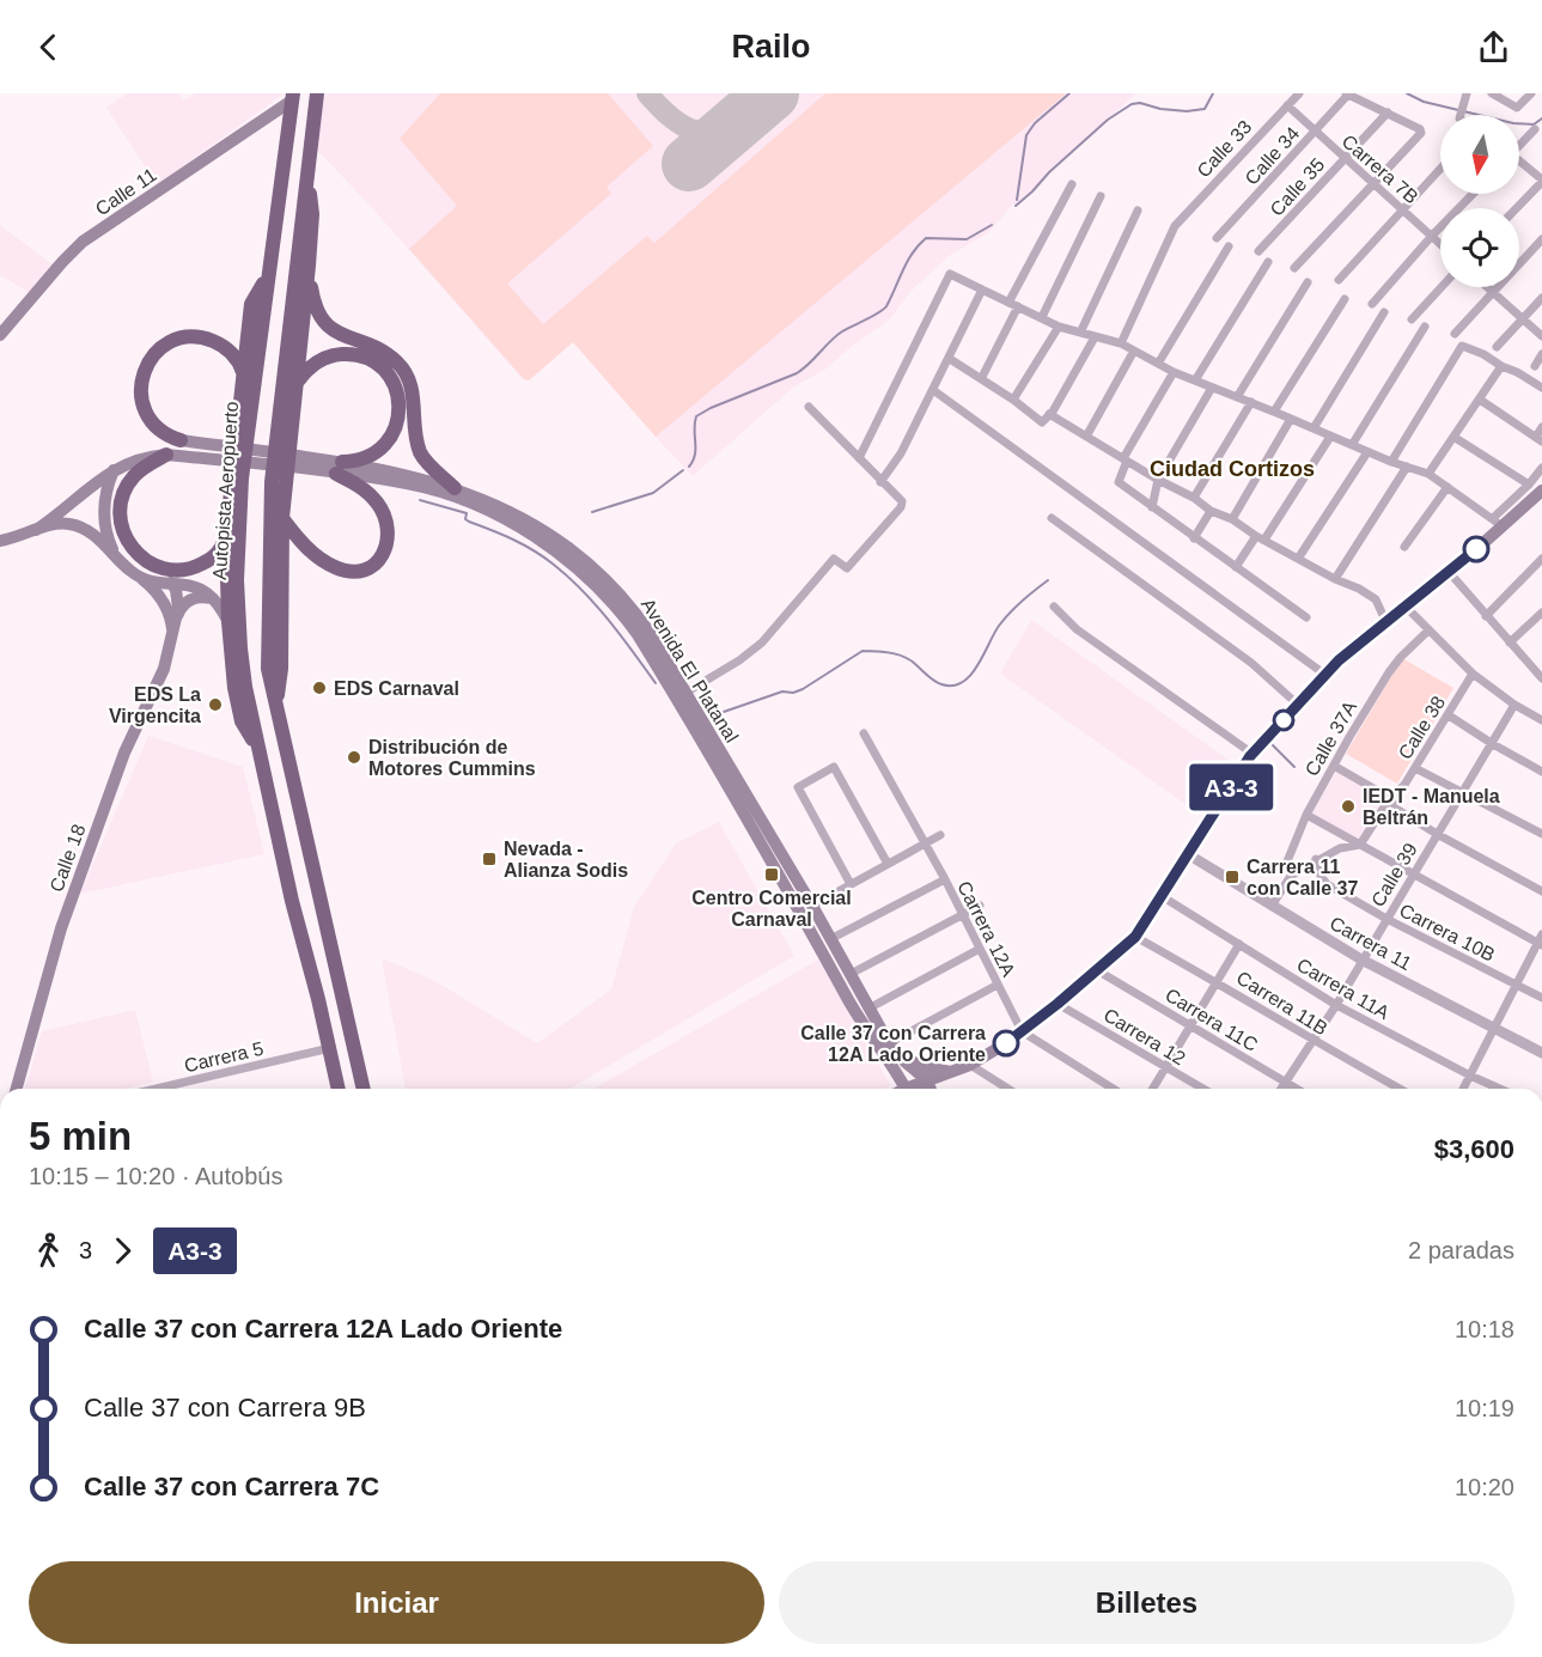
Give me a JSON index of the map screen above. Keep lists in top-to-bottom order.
{
  "streets": {
    "highway": ["Autopista Aeropuerto"],
    "main road": ["Calle 11", "Avenida El Platanal", "Calle 18"],
    "street": [
      "Calle 33",
      "Calle 34",
      "Carrera 7B",
      "Calle 35",
      "Calle 38",
      "Calle 37A",
      "Calle 39",
      "Carrera 12A",
      "Carrera 10B",
      "Carrera 11",
      "Carrera 11A",
      "Carrera 11B",
      "Carrera 11C",
      "Carrera 12",
      "Carrera 5"
    ]
  },
  "crossings": [
    ["Calle 33", "Carrera 7B"],
    ["Calle 34", "Carrera 7B"],
    ["Carrera 7B", "Calle 35"],
    ["Calle 11", "Autopista Aeropuerto"],
    ["Autopista Aeropuerto", "Carrera 5"],
    ["Calle 39", "Carrera 10B"],
    ["Calle 39", "Carrera 11"],
    ["Calle 39", "Carrera 11A"],
    ["Calle 39", "Carrera 11B"],
    ["Calle 39", "Carrera 11C"]
  ],
  "districts": ["Ciudad Cortizos"],
  "places": {
    "other": [
      "EDS Carnaval",
      "EDS La Virgencita",
      "Distribución de Motores Cummins",
      "IEDT - Manuela Beltrán",
      "Calle 37 con Carrera 12A Lado Oriente"
    ],
    "transit": ["Nevada - Alianza Sodis", "Centro Comercial Carnaval", "Carrera 11 con Calle 37"]
  },
  "lines": ["bus line A3-3"],
  "north": "bottom",
  "page": {
    "header": "Railo",
    "on_map": "A3-3",
    "heading": ["5 min", "10:15 – 10:20 · Autobús", "$3,600"],
    "legs": ["3", "A3-3", "2 paradas"],
    "list": [
      {
        "name": "Calle 37 con Carrera 12A Lado Oriente",
        "value": "10:18"
      },
      {
        "name": "Calle 37 con Carrera 9B",
        "value": "10:19"
      },
      {
        "name": "Calle 37 con Carrera 7C",
        "value": "10:20"
      }
    ],
    "buttons": ["Iniciar", "Billetes"]
  }
}
